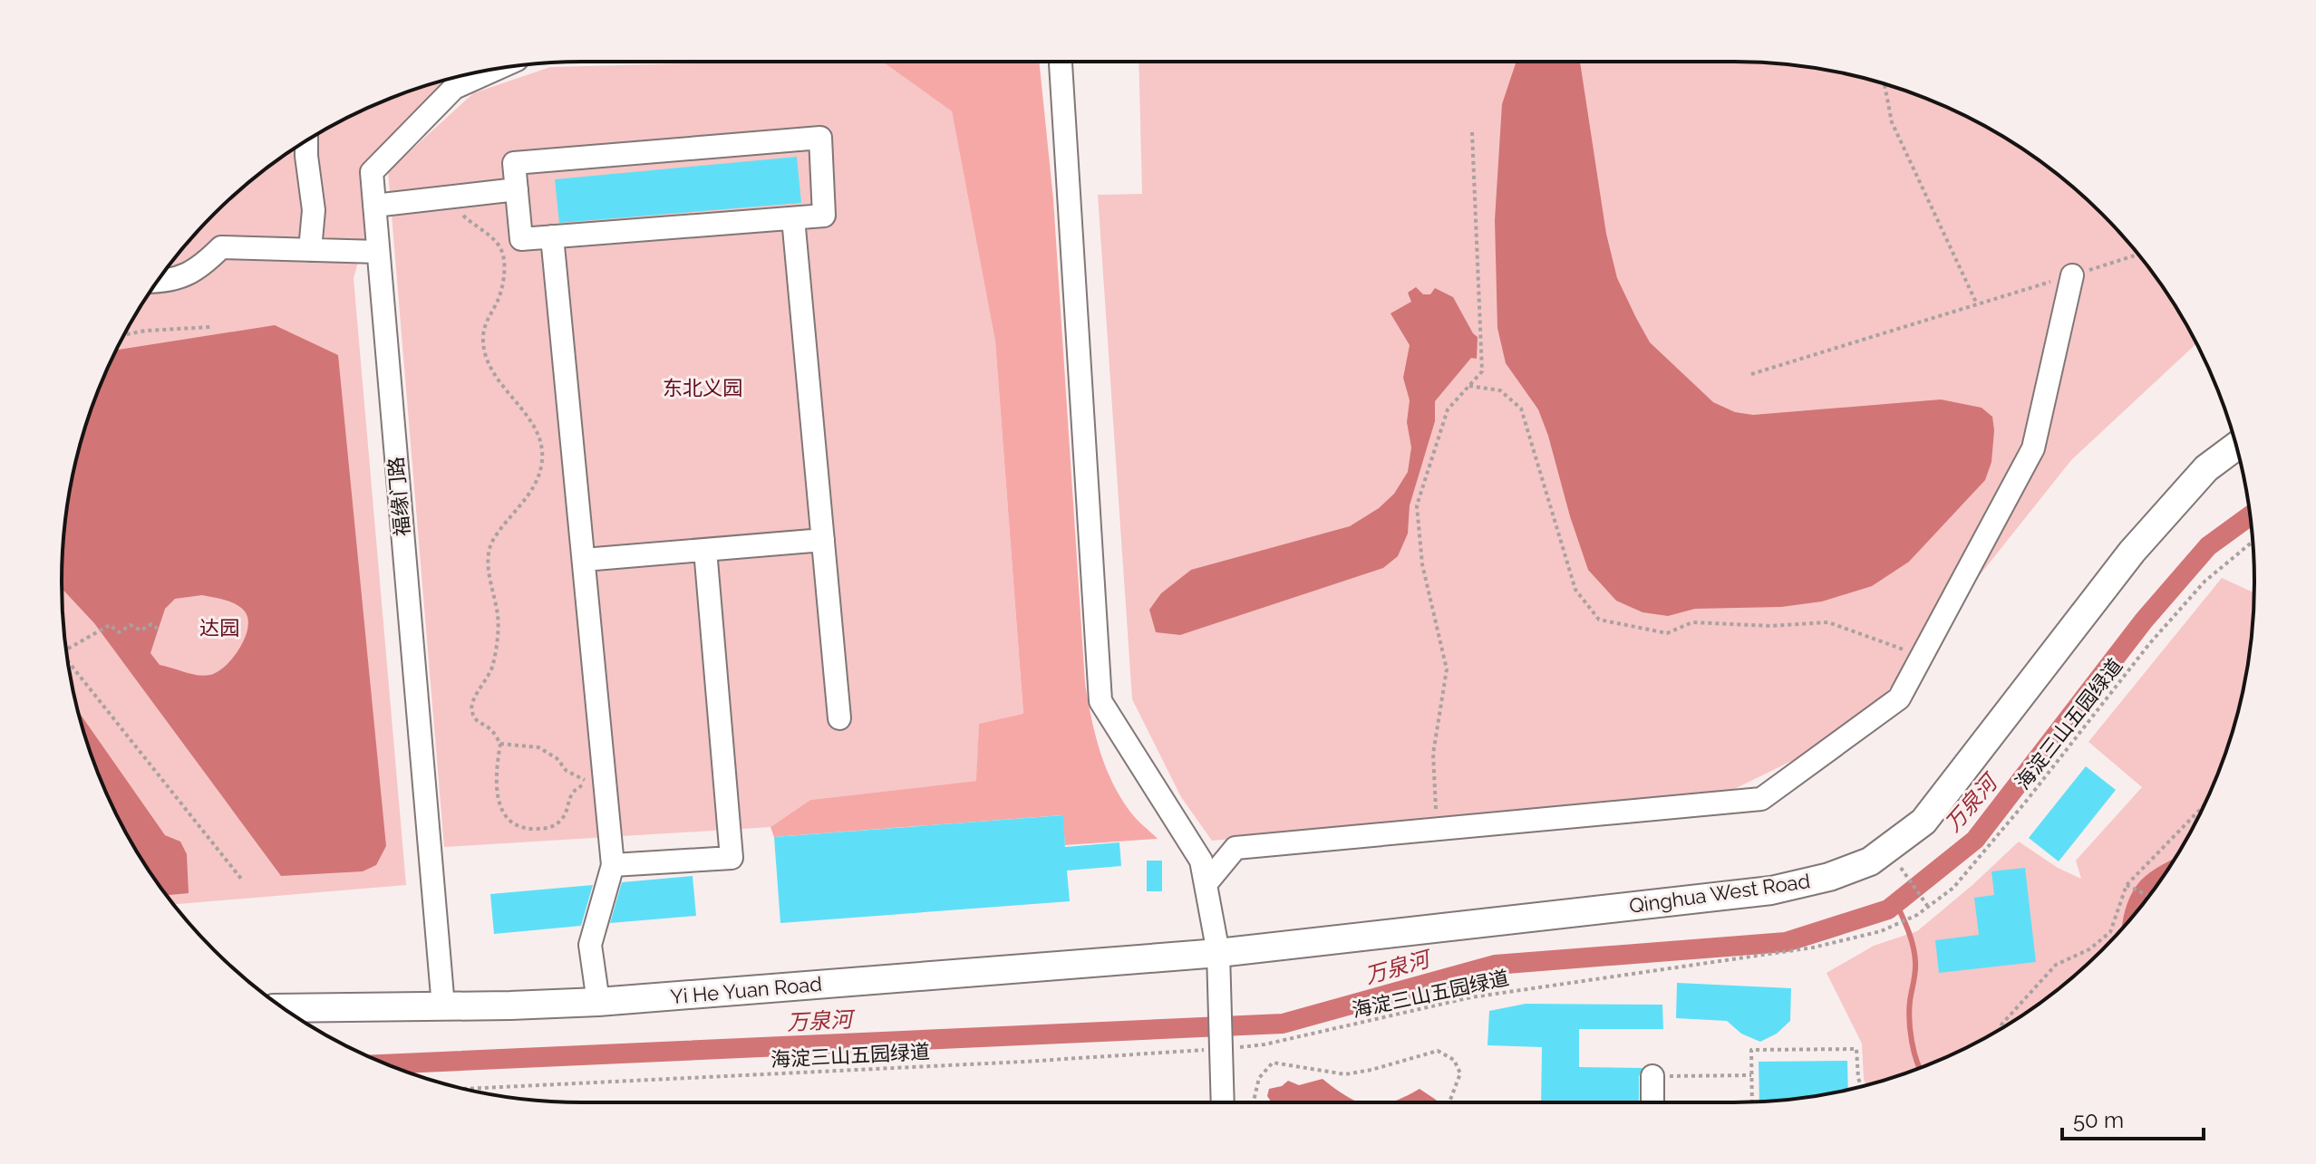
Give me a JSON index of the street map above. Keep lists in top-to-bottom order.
{
  "streets": {
    "main road": ["Qinghua West Road", "Yi He Yuan Road"],
    "street": ["福缘门路"],
    "path": ["海淀三山五园绿道"]
  },
  "crossings": [
    ["福缘门路", "Yi He Yuan Road"],
    ["Qinghua West Road", "Yi He Yuan Road"]
  ],
  "water": ["万泉河"],
  "parks": ["东北义园", "达园"],
  "scale_bar": "50 m"
}
